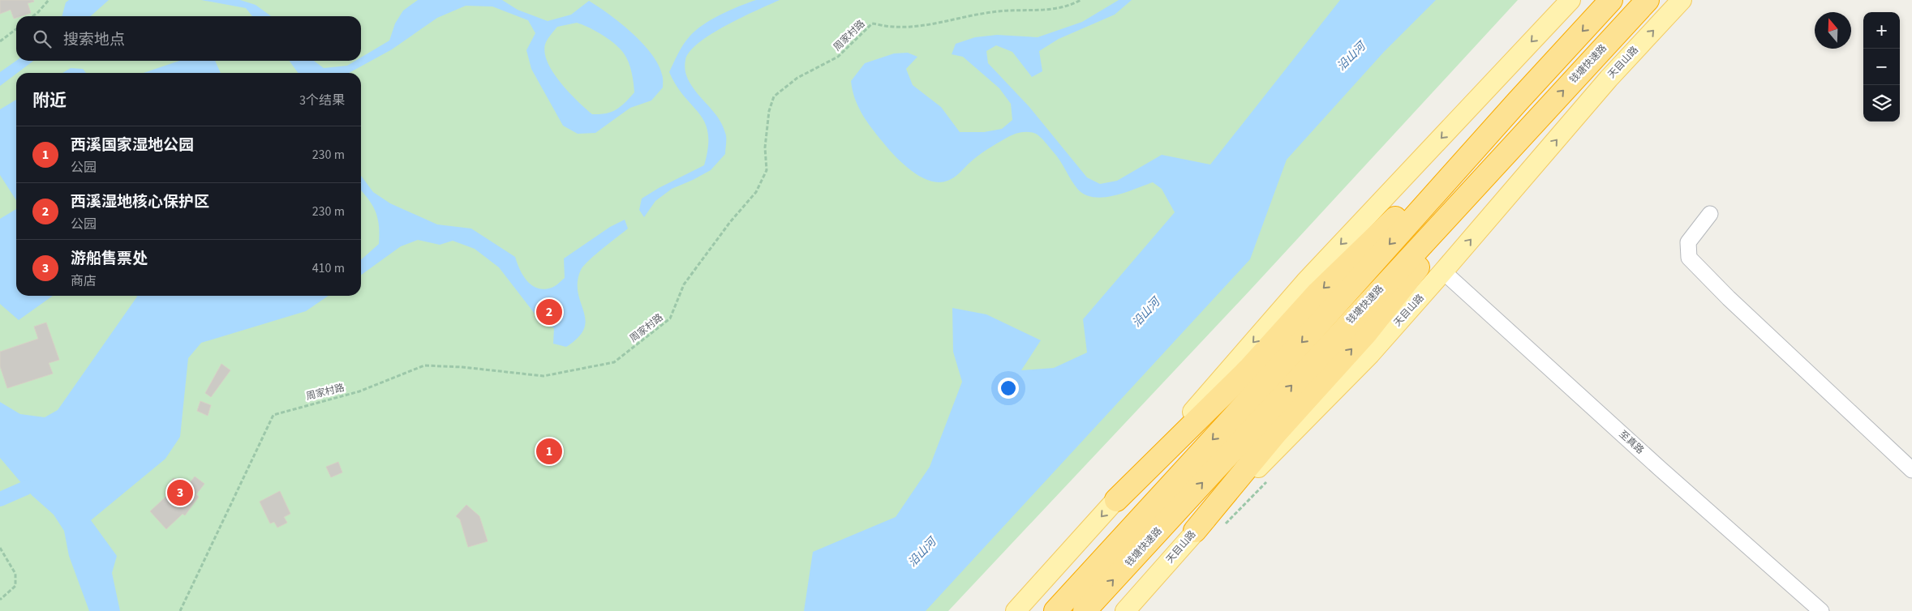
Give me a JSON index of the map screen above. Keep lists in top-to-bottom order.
{
  "streets": {
    "highway": ["钱塘快速路"],
    "main road": ["天目山路"],
    "street": ["至真路"],
    "path": ["周家村路"]
  },
  "crossings": [
    ["天目山路", "至真路"]
  ],
  "water": ["沿山河"],
  "north": "top",
  "page": {
    "map_buttons": ["+", "−"],
    "search": "搜索地点",
    "heading": ["附近", "3个结果"],
    "list": [
      {
        "mark": "1",
        "name": "西溪国家湿地公园",
        "note": "公园",
        "value": "230 m"
      },
      {
        "mark": "2",
        "name": "西溪湿地核心保护区",
        "note": "公园",
        "value": "230 m"
      },
      {
        "mark": "3",
        "name": "游船售票处",
        "note": "商店",
        "value": "410 m"
      }
    ],
    "pins": ["2", "1", "3"]
  }
}
